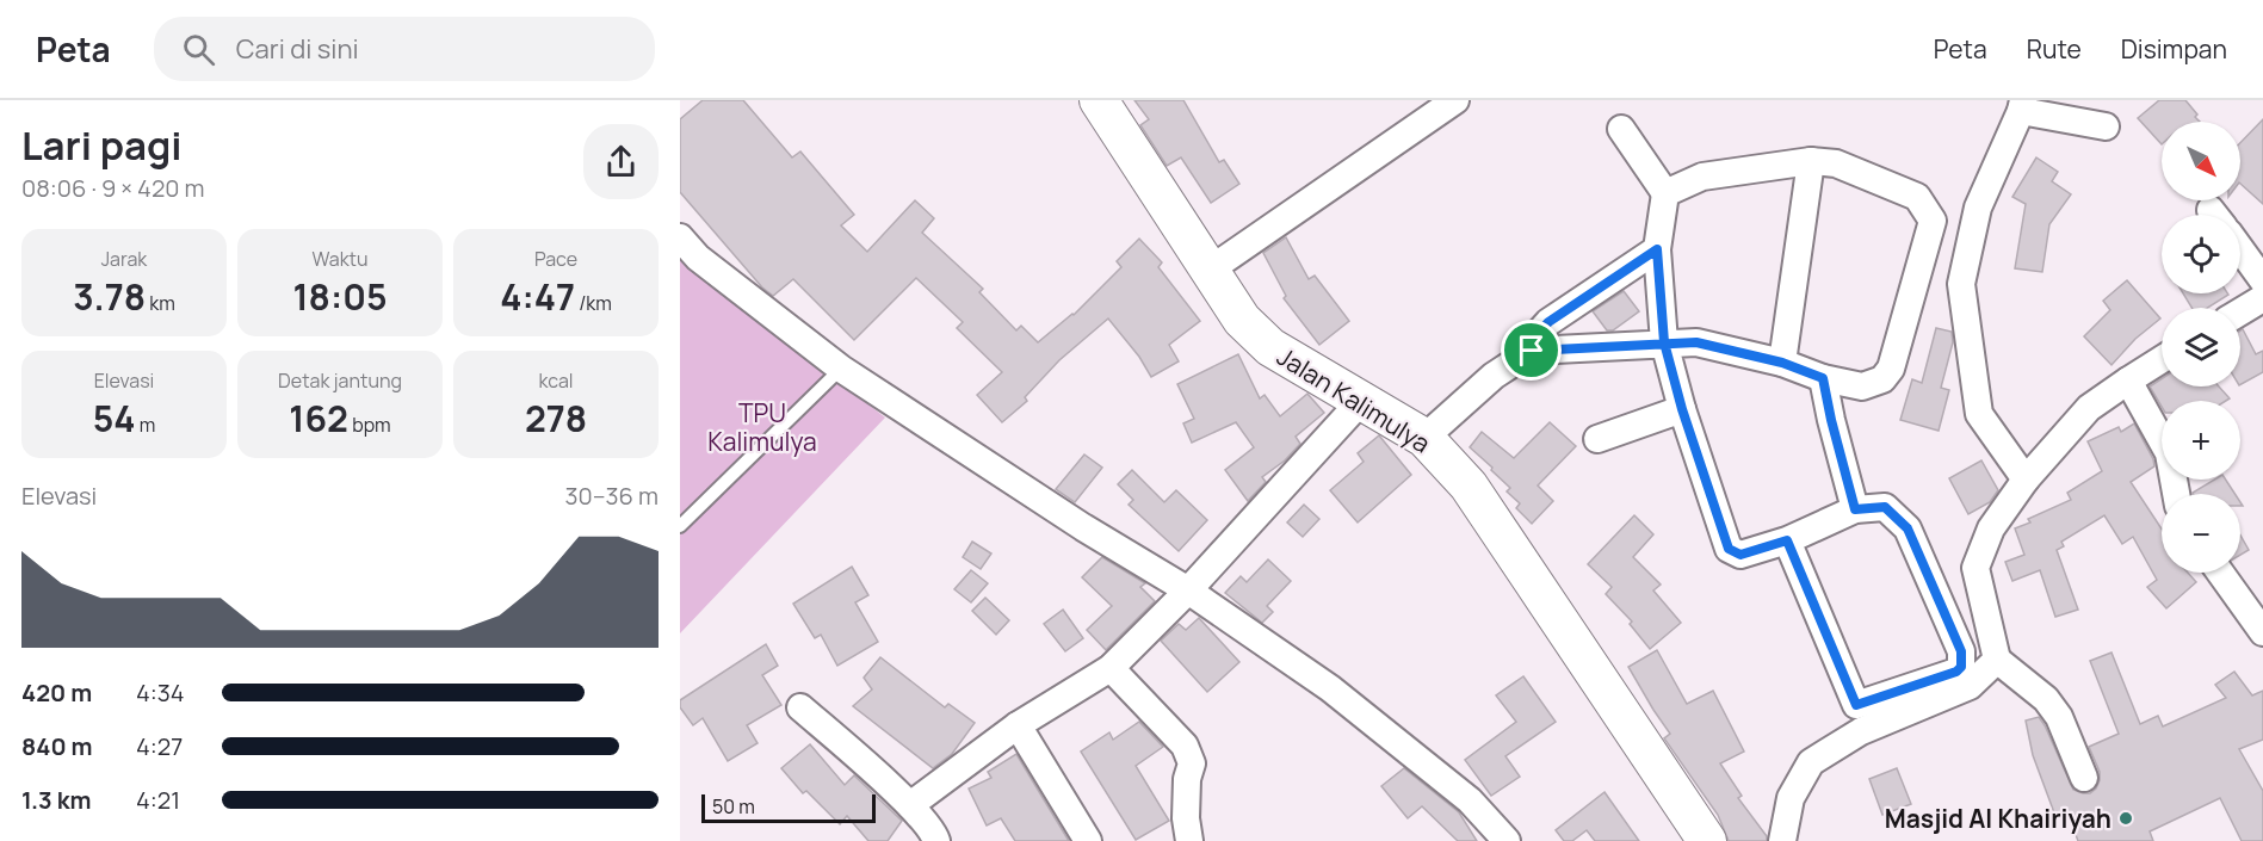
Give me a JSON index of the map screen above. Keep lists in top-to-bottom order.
{
  "streets": {
    "street": ["Jalan Kalimulya"]
  },
  "parks": ["TPU Kalimulya"],
  "places": ["Masjid Al Khairiyah"],
  "scale_bar": "50 m",
  "north": "bottom right",
  "page": {
    "header": "Peta",
    "search": "Cari di sini",
    "nav": ["Peta", "Rute", "Disimpan"],
    "heading": ["Lari pagi", "08:06 · 9 × 420 m"],
    "map_buttons": ["+", "−"],
    "stats": [
      ["Jarak", "3.78 km"],
      ["Waktu", "18:05"],
      ["Pace", "4:47 /km"],
      ["Elevasi", "54 m"],
      ["Detak jantung", "162 bpm"],
      ["kcal", "278"]
    ],
    "chart": ["Elevasi", "30–36 m"],
    "list": [
      {
        "name": "420 m",
        "note": "4:34"
      },
      {
        "name": "840 m",
        "note": "4:27"
      },
      {
        "name": "1.3 km",
        "note": "4:21"
      }
    ],
    "scale": "50 m"
  }
}
